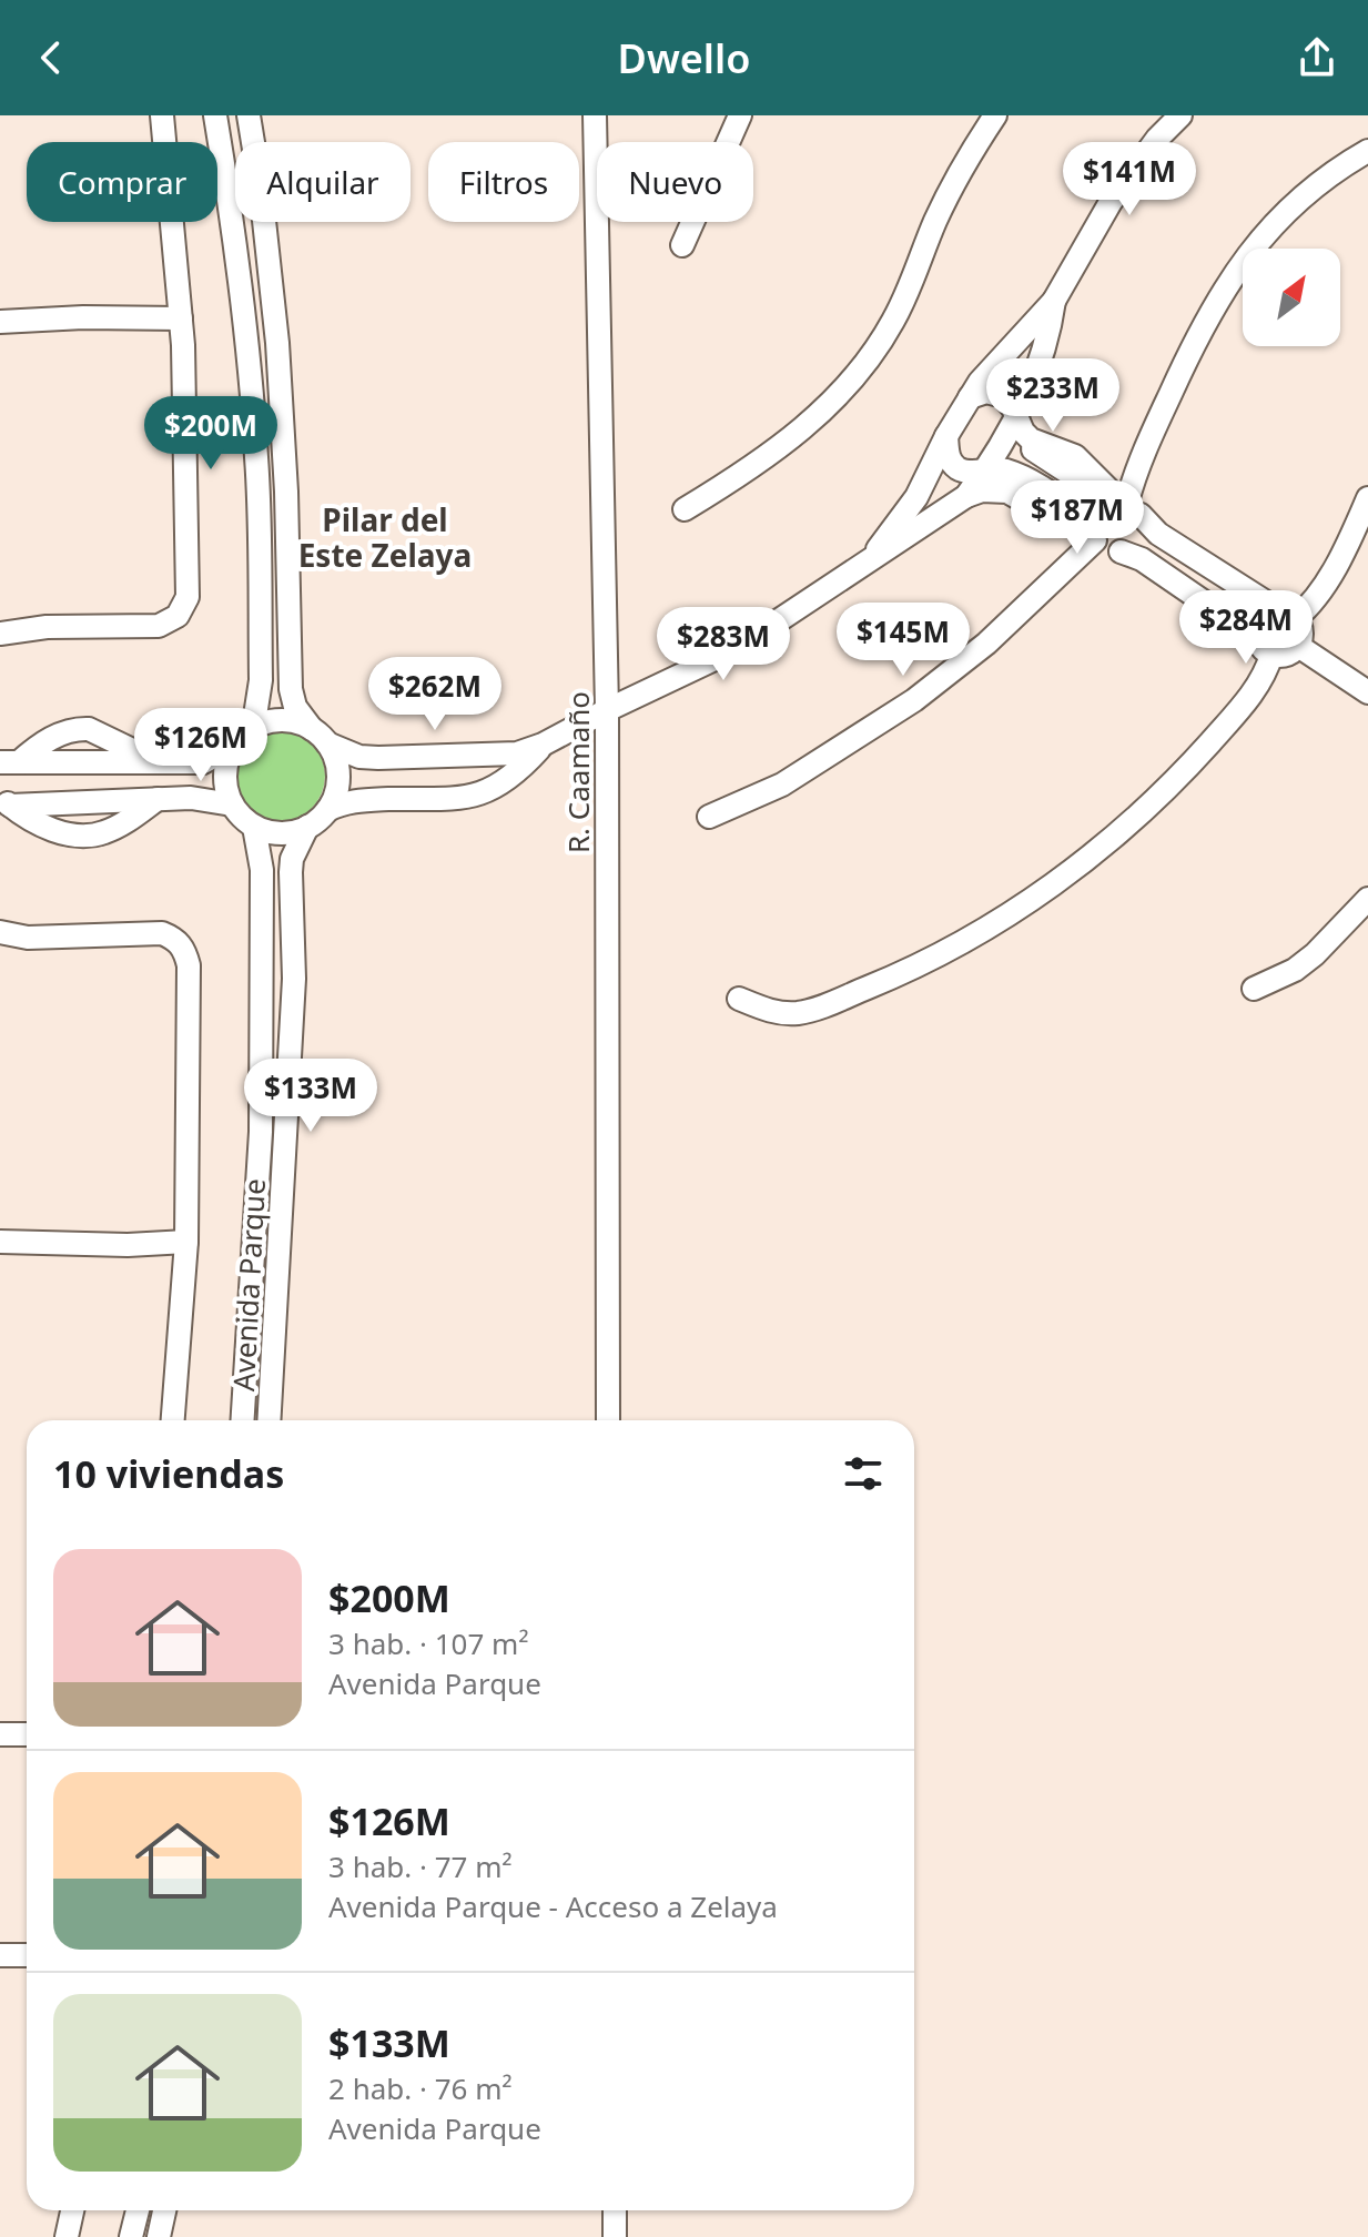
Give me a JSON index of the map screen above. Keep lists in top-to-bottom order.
{
  "streets": {
    "street": ["R. Caamaño", "Avenida Parque"]
  },
  "districts": ["Pilar del Este Zelaya"],
  "north": "top right",
  "page": {
    "header": "Dwello",
    "price": [
      "$141M",
      "$233M",
      "$200M",
      "$187M",
      "$284M",
      "$145M",
      "$283M",
      "$262M",
      "$126M",
      "$133M"
    ],
    "chip": [
      "Comprar",
      "Alquilar",
      "Filtros",
      "Nuevo"
    ],
    "heading": "10 viviendas",
    "list": [
      {
        "name": "$200M",
        "note": "3 hab. · 107 m² · Avenida Parque"
      },
      {
        "name": "$126M",
        "note": "3 hab. · 77 m² · Avenida Parque - Acceso a Zelaya"
      },
      {
        "name": "$133M",
        "note": "2 hab. · 76 m² · Avenida Parque"
      }
    ]
  }
}
